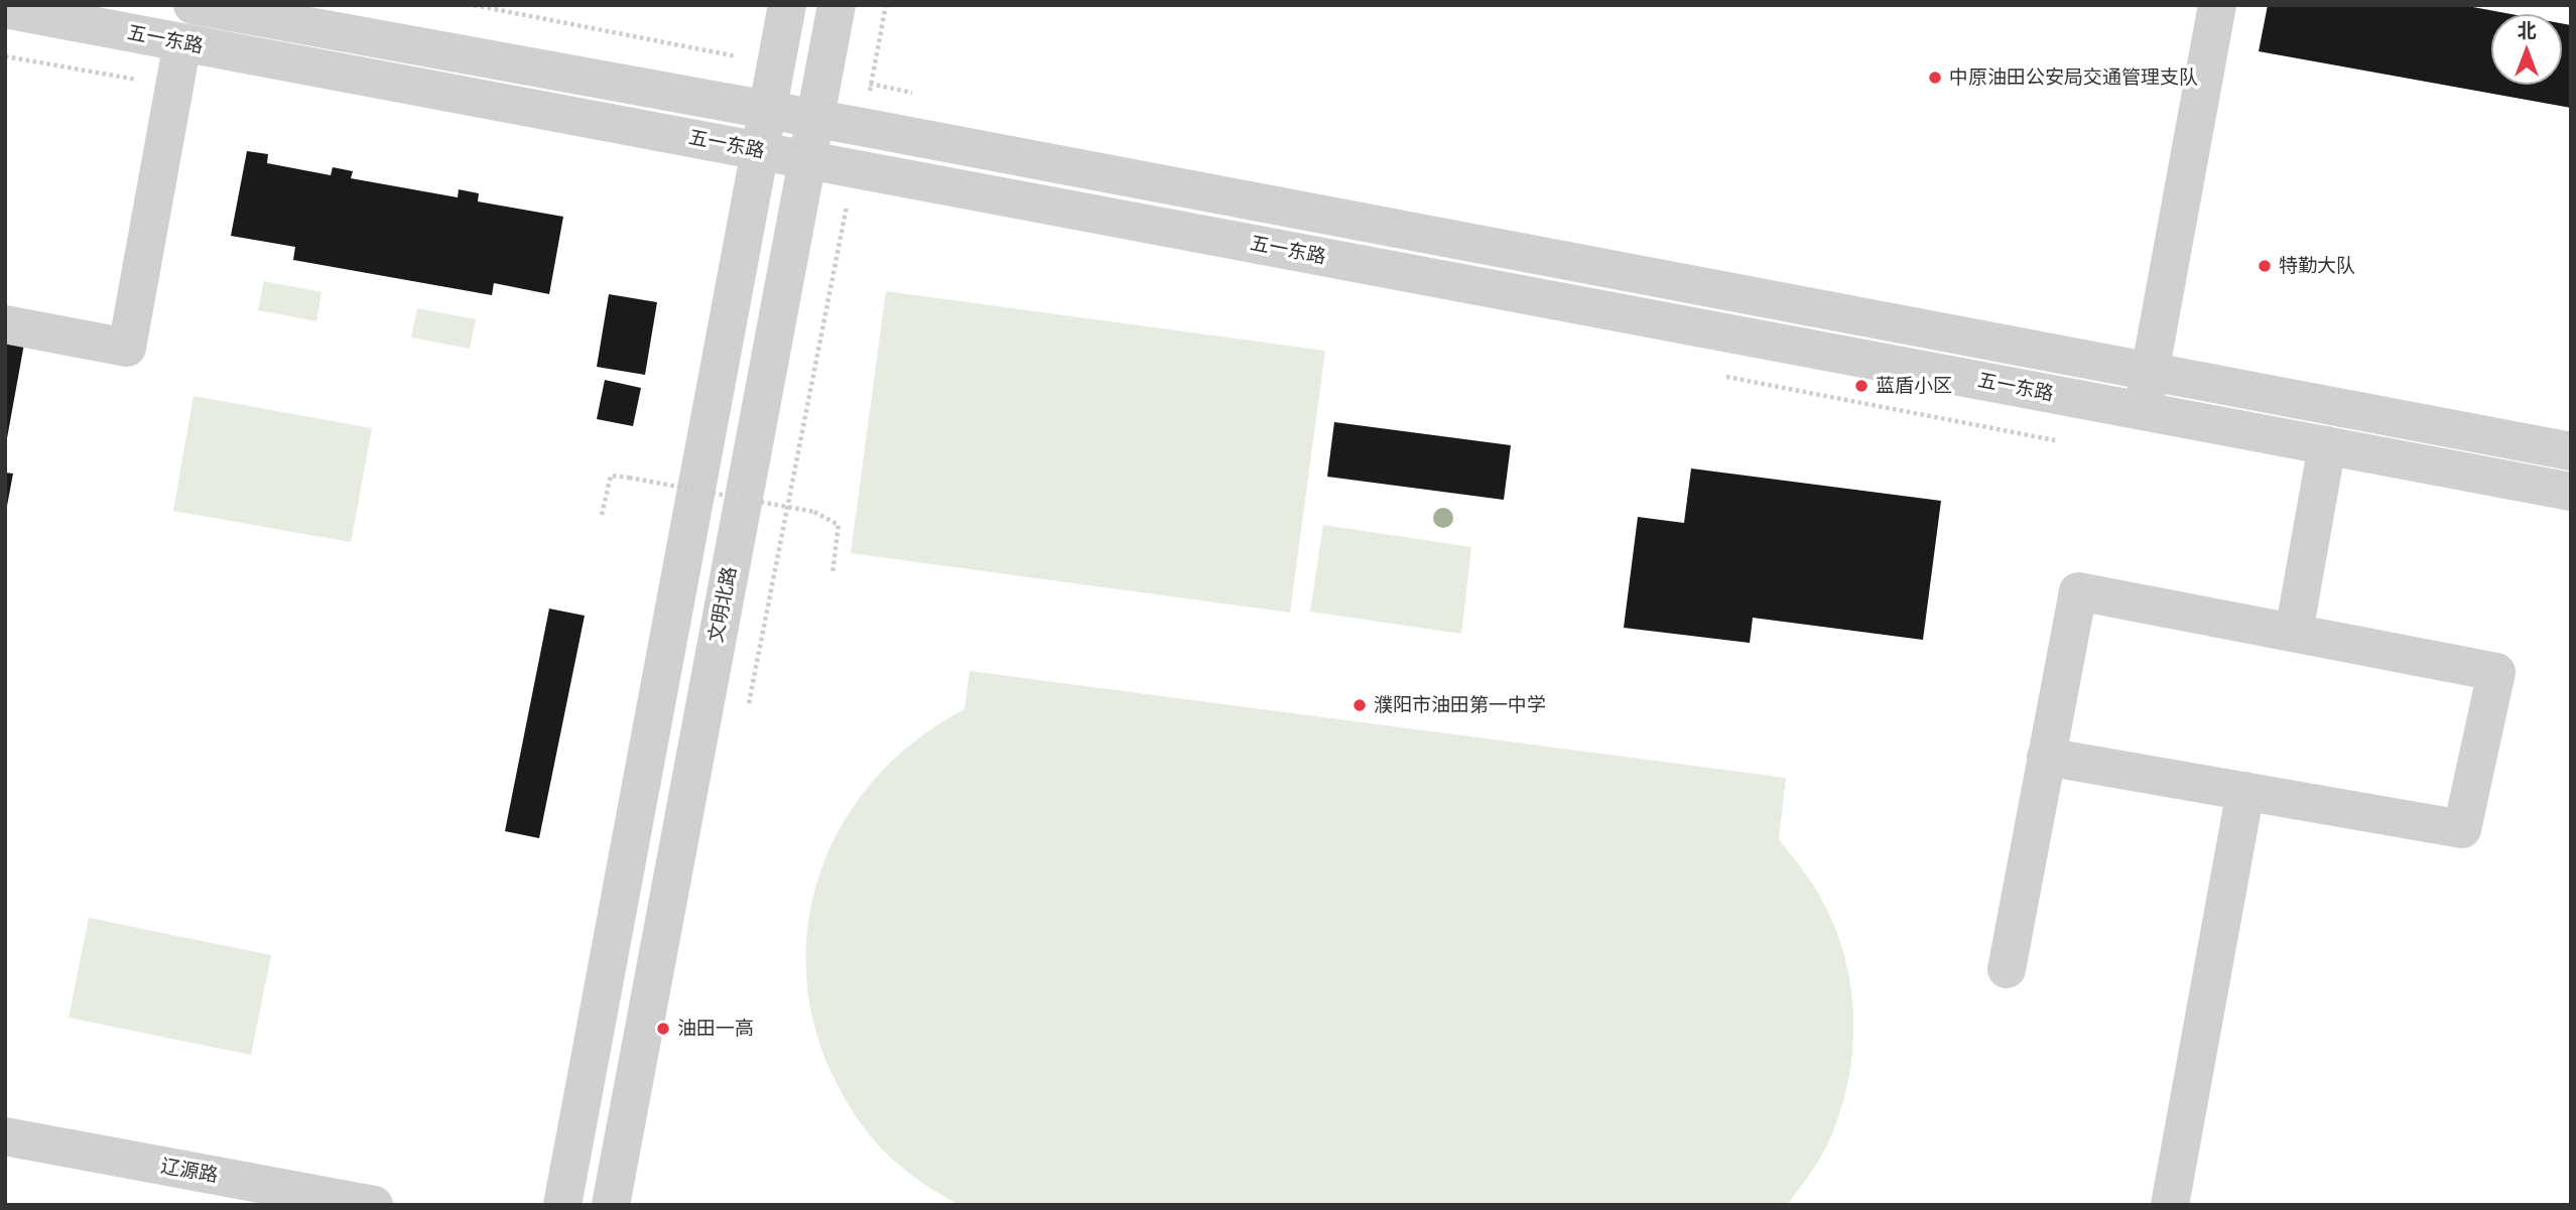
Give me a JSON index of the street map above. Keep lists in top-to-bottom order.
{
  "streets": {
    "street": ["五一东路", "文明北路", "辽源路"]
  },
  "crossings": [
    ["五一东路", "文明北路"]
  ],
  "places": [
    "中原油田公安局交通管理支队",
    "特勤大队",
    "蓝盾小区",
    "濮阳市油田第一中学",
    "油田一高"
  ],
  "north": "top"
}
